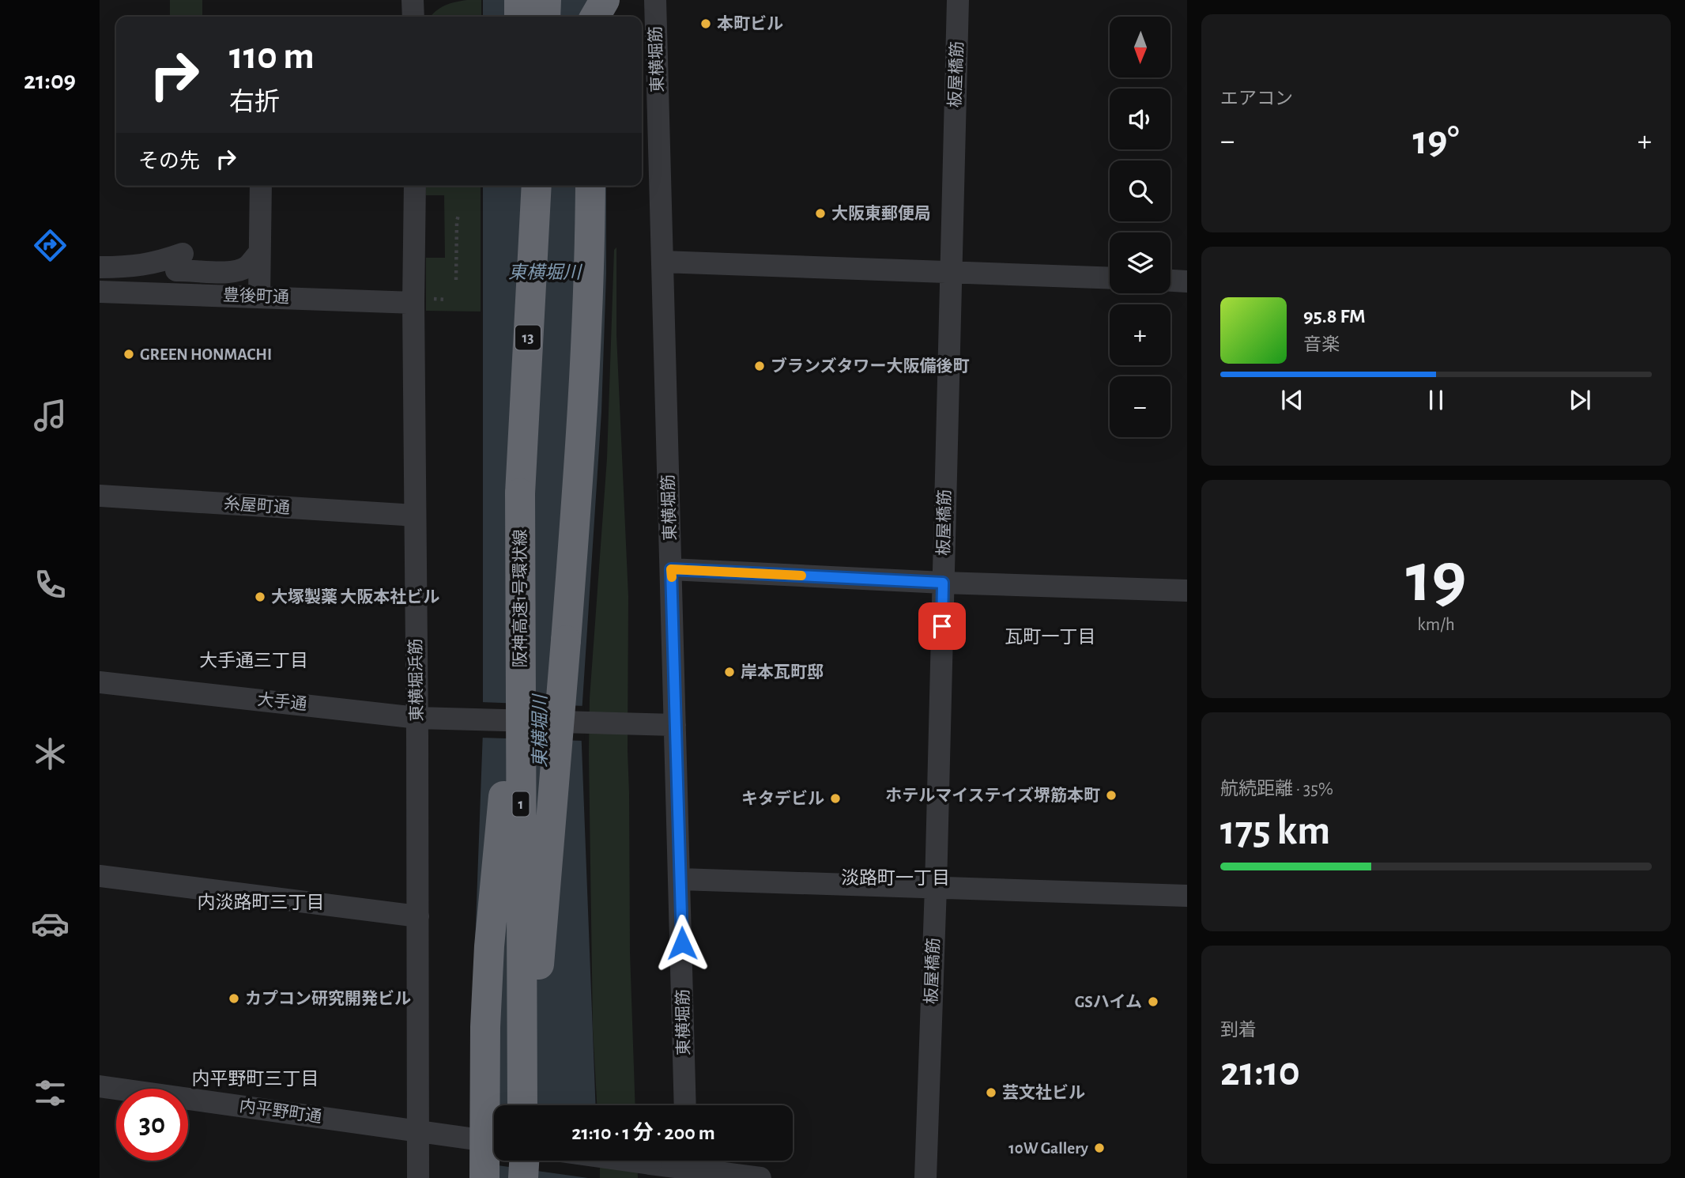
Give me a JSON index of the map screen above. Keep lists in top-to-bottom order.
{
  "streets": {
    "highway": ["13", "阪神高速1号環状線", "1"],
    "street": [
      "東横堀筋",
      "板屋橋筋",
      "豊後町通",
      "糸屋町通",
      "東横堀浜筋",
      "大手通",
      "内平野町通"
    ]
  },
  "crossings": [
    ["東横堀筋", "大手通"],
    ["豊後町通", "東横堀浜筋"],
    ["13", "阪神高速1号環状線"],
    ["糸屋町通", "東横堀浜筋"],
    ["東横堀浜筋", "大手通"],
    ["東横堀浜筋", "内平野町通"]
  ],
  "districts": [
    "瓦町一丁目",
    "大手通三丁目",
    "淡路町一丁目",
    "内淡路町三丁目",
    "内平野町三丁目"
  ],
  "water": ["東横堀川"],
  "places": [
    "本町ビル",
    "大阪東郵便局",
    "GREEN HONMACHI",
    "ブランズタワー大阪備後町",
    "大塚製薬 大阪本社ビル",
    "岸本瓦町邸",
    "ホテルマイステイズ堺筋本町",
    "キタデビル",
    "カプコン研究開発ビル",
    "GSハイム",
    "芸文社ビル",
    "10W Gallery"
  ],
  "north": "bottom",
  "page": {
    "tabs": "21:09",
    "tile": [
      "エアコン",
      ["19", "km/h"],
      ["航続距離 · 35%", "175 km"],
      ["到着", "21:10"]
    ],
    "map_buttons": ["+", "−"],
    "turn": ["110 m", "右折"],
    "heat": ["−", "19°", "+"],
    "then": "その先",
    "song": ["95.8 FM", "音楽"],
    "limit": "30",
    "trip": "21:10 · 1 分 · 200 m"
  }
}
